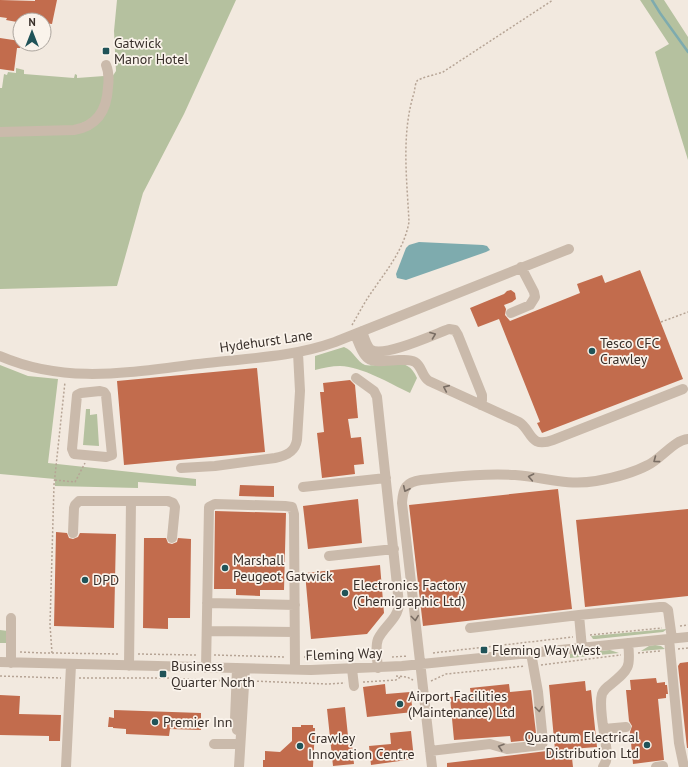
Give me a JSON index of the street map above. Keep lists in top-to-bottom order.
{
  "streets": {
    "street": ["Hydehurst Lane", "Fleming Way"]
  },
  "places": {
    "transit": ["Gatwick Manor Hotel", "Fleming Way West", "Business Quarter North"],
    "other": [
      "Tesco CFC Crawley",
      "Marshall Peugeot Gatwick",
      "DPD",
      "Electronics Factory (Chemigraphic Ltd)",
      "Airport Facilities (Maintenance) Ltd",
      "Premier Inn",
      "Quantum Electrical Distribution Ltd",
      "Crawley Innovation Centre"
    ]
  },
  "north": "top"
}
